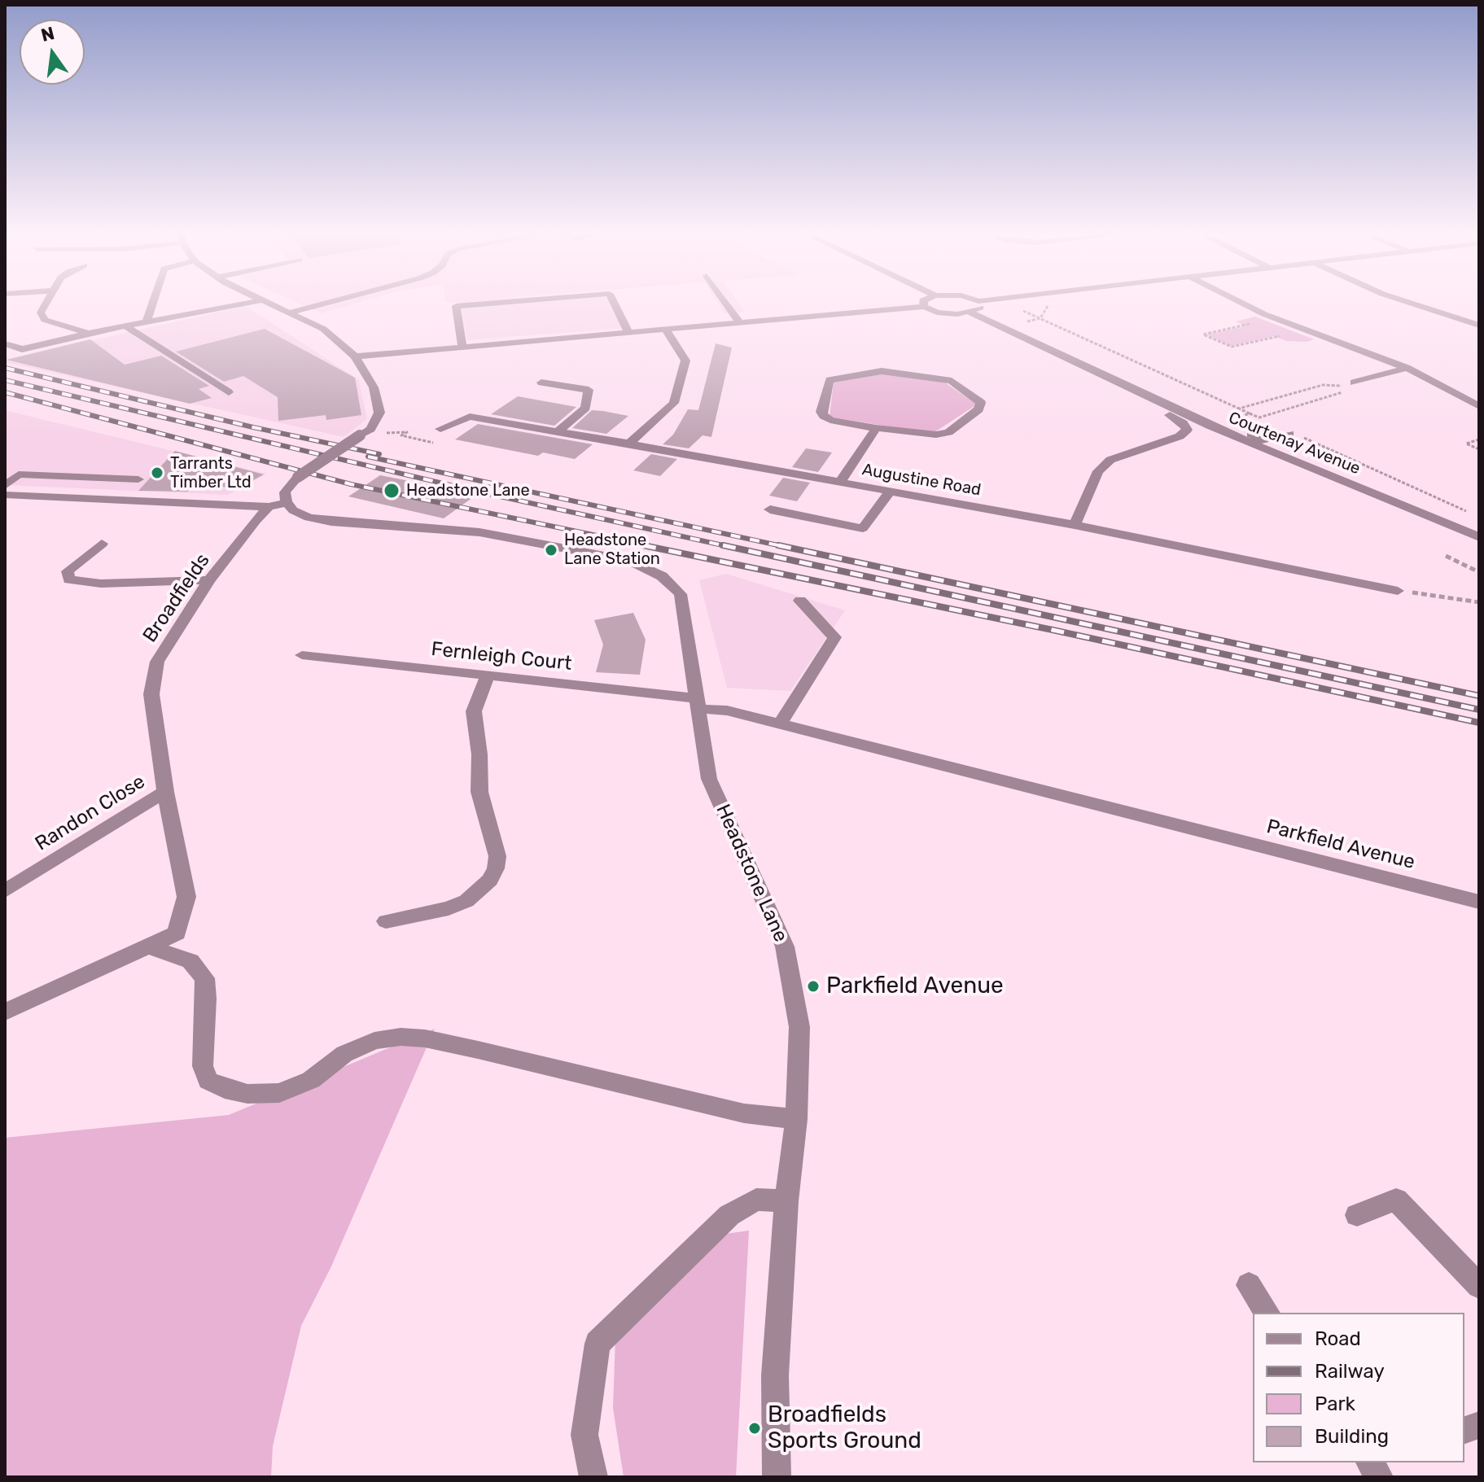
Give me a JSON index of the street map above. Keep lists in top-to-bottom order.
{
  "streets": {
    "street": [
      "Courtenay Avenue",
      "Augustine Road",
      "Broadfields",
      "Fernleigh Court",
      "Randon Close",
      "Parkfield Avenue",
      "Headstone Lane"
    ]
  },
  "crossings": [
    ["Broadfields", "Randon Close"],
    ["Broadfields", "Headstone Lane"],
    ["Fernleigh Court", "Parkfield Avenue"],
    ["Fernleigh Court", "Headstone Lane"],
    ["Parkfield Avenue", "Headstone Lane"]
  ],
  "places": [
    "Tarrants Timber Ltd",
    "Headstone Lane",
    "Headstone Lane Station",
    "Parkfield Avenue",
    "Broadfields Sports Ground"
  ],
  "legend": [
    "Road",
    "Railway",
    "Park",
    "Building"
  ],
  "north": "top"
}
